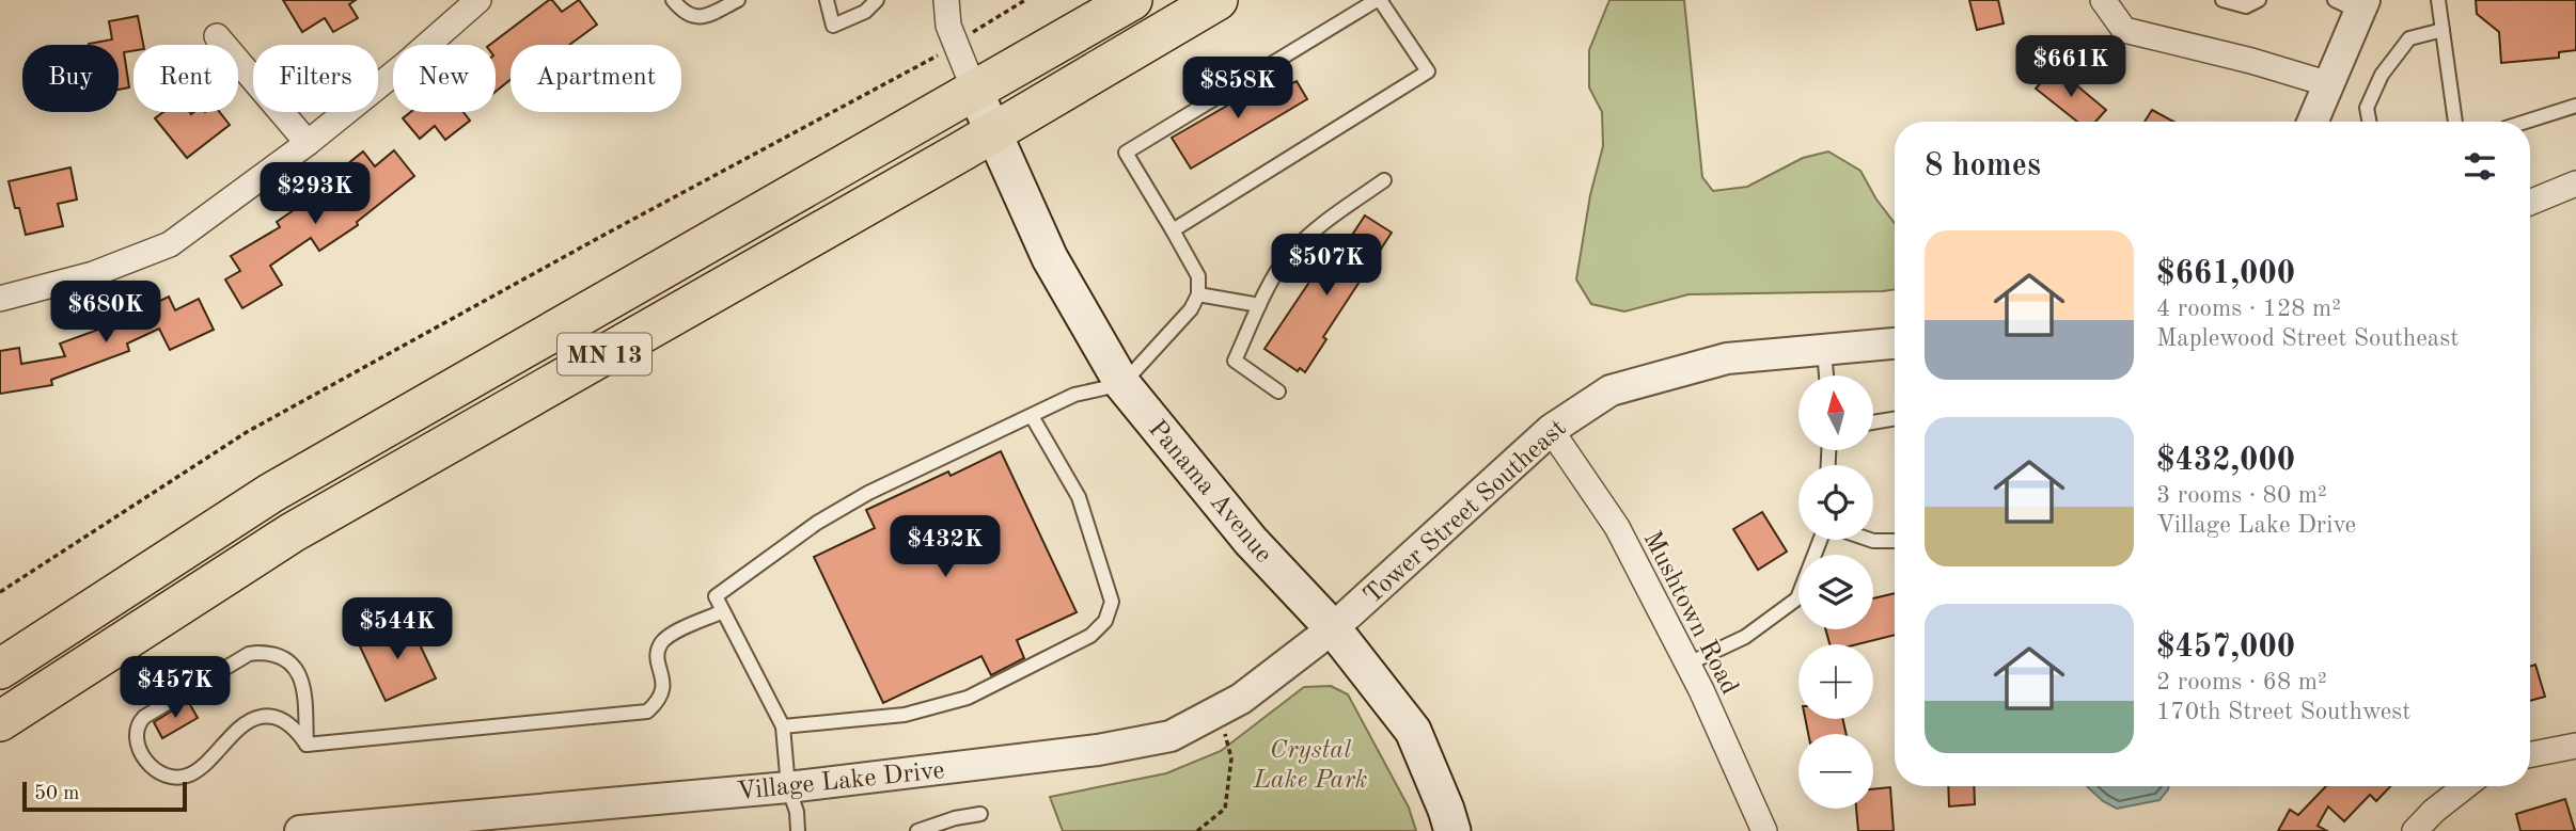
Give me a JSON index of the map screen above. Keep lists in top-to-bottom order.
{
  "streets": {
    "main road": ["MN 13", "Panama Avenue"],
    "street": ["Tower Street Southeast", "Mushtown Road", "Village Lake Drive"]
  },
  "crossings": [
    ["MN 13", "Panama Avenue"],
    ["Panama Avenue", "Tower Street Southeast"],
    ["Panama Avenue", "Village Lake Drive"],
    ["Tower Street Southeast", "Mushtown Road"],
    ["Tower Street Southeast", "Village Lake Drive"]
  ],
  "parks": ["Crystal Lake Park"],
  "scale_bar": "50 m",
  "north": "top",
  "page": {
    "price": [
      "$661K",
      "$858K",
      "$293K",
      "$507K",
      "$680K",
      "$432K",
      "$544K",
      "$457K"
    ],
    "chip": [
      "Buy",
      "Rent",
      "Filters",
      "New",
      "Apartment"
    ],
    "heading": "8 homes",
    "list": [
      {
        "name": "$661,000",
        "note": "4 rooms · 128 m² · Maplewood Street Southeast"
      },
      {
        "name": "$432,000",
        "note": "3 rooms · 80 m² · Village Lake Drive"
      },
      {
        "name": "$457,000",
        "note": "2 rooms · 68 m² · 170th Street Southwest"
      }
    ],
    "map_buttons": ["+", "−"],
    "scale": "50 m"
  }
}
